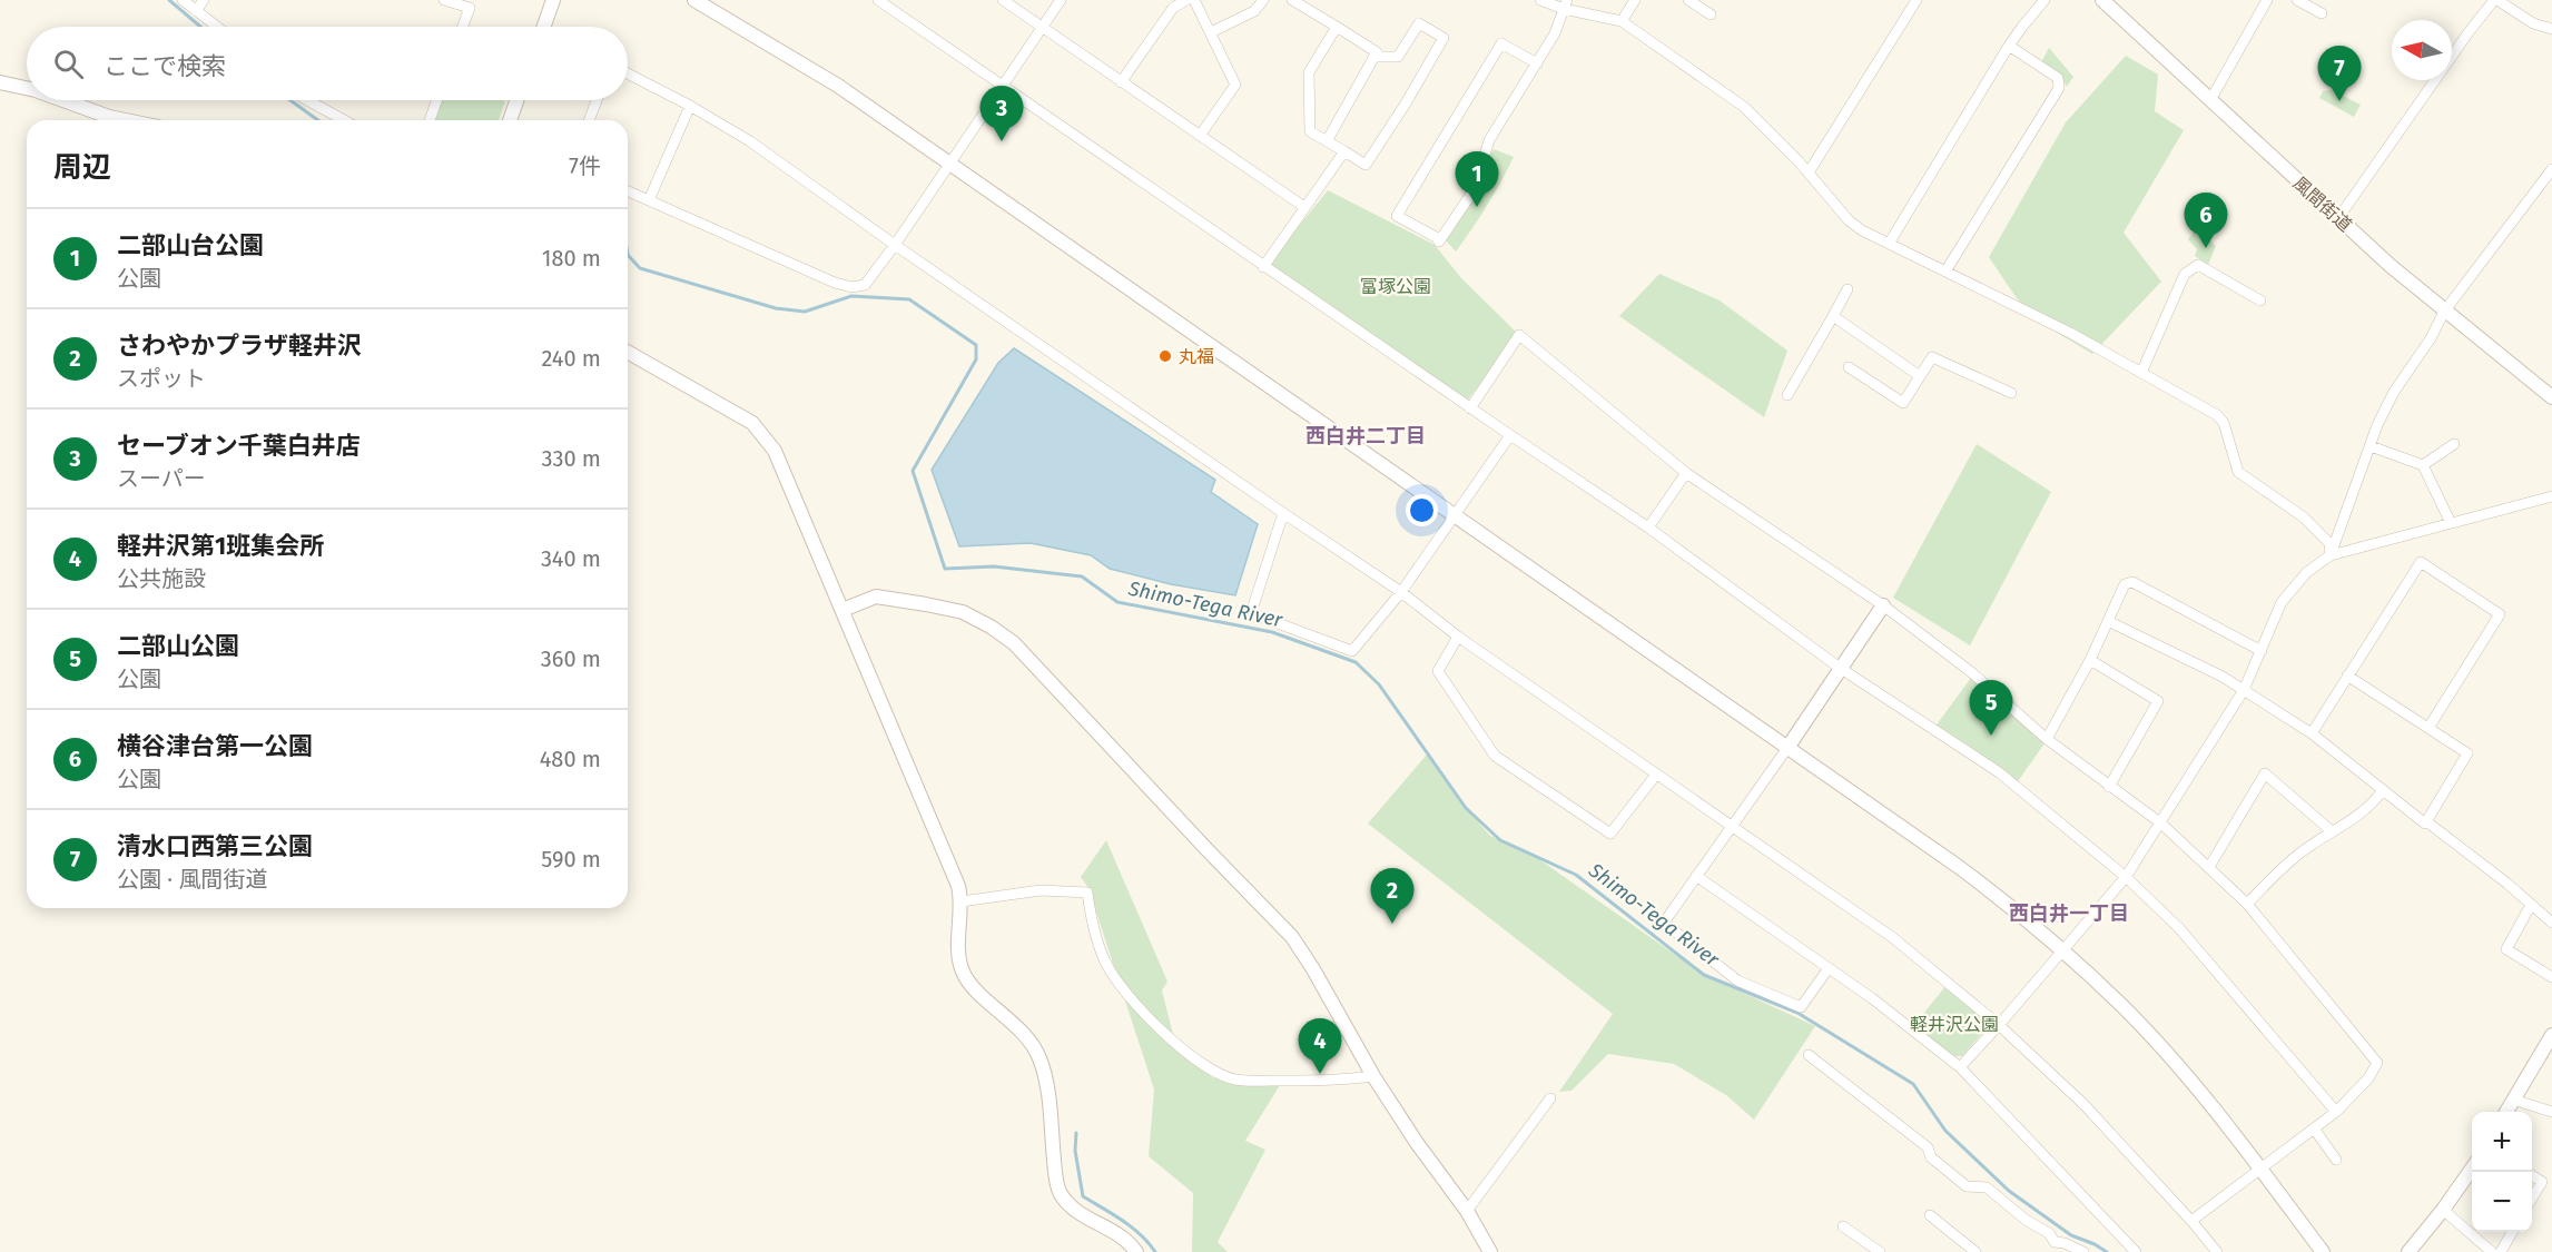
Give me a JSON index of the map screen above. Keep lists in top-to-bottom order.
{
  "streets": {
    "street": ["風間街道"]
  },
  "districts": ["西白井二丁目", "西白井一丁目"],
  "water": ["Shimo-Tega River"],
  "parks": ["富塚公園", "軽井沢公園"],
  "places": ["丸福"],
  "north": "left",
  "page": {
    "search": "ここで検索",
    "pins": [
      "7",
      "3",
      "1",
      "6",
      "5",
      "2",
      "4"
    ],
    "heading": ["周辺", "7件"],
    "list": [
      {
        "mark": "1",
        "name": "二部山台公園",
        "note": "公園",
        "value": "180 m"
      },
      {
        "mark": "2",
        "name": "さわやかプラザ軽井沢",
        "note": "スポット",
        "value": "240 m"
      },
      {
        "mark": "3",
        "name": "セーブオン千葉白井店",
        "note": "スーパー",
        "value": "330 m"
      },
      {
        "mark": "4",
        "name": "軽井沢第1班集会所",
        "note": "公共施設",
        "value": "340 m"
      },
      {
        "mark": "5",
        "name": "二部山公園",
        "note": "公園",
        "value": "360 m"
      },
      {
        "mark": "6",
        "name": "横谷津台第一公園",
        "note": "公園",
        "value": "480 m"
      },
      {
        "mark": "7",
        "name": "清水口西第三公園",
        "note": "公園 · 風間街道",
        "value": "590 m"
      }
    ],
    "map_buttons": ["+", "−"]
  }
}
